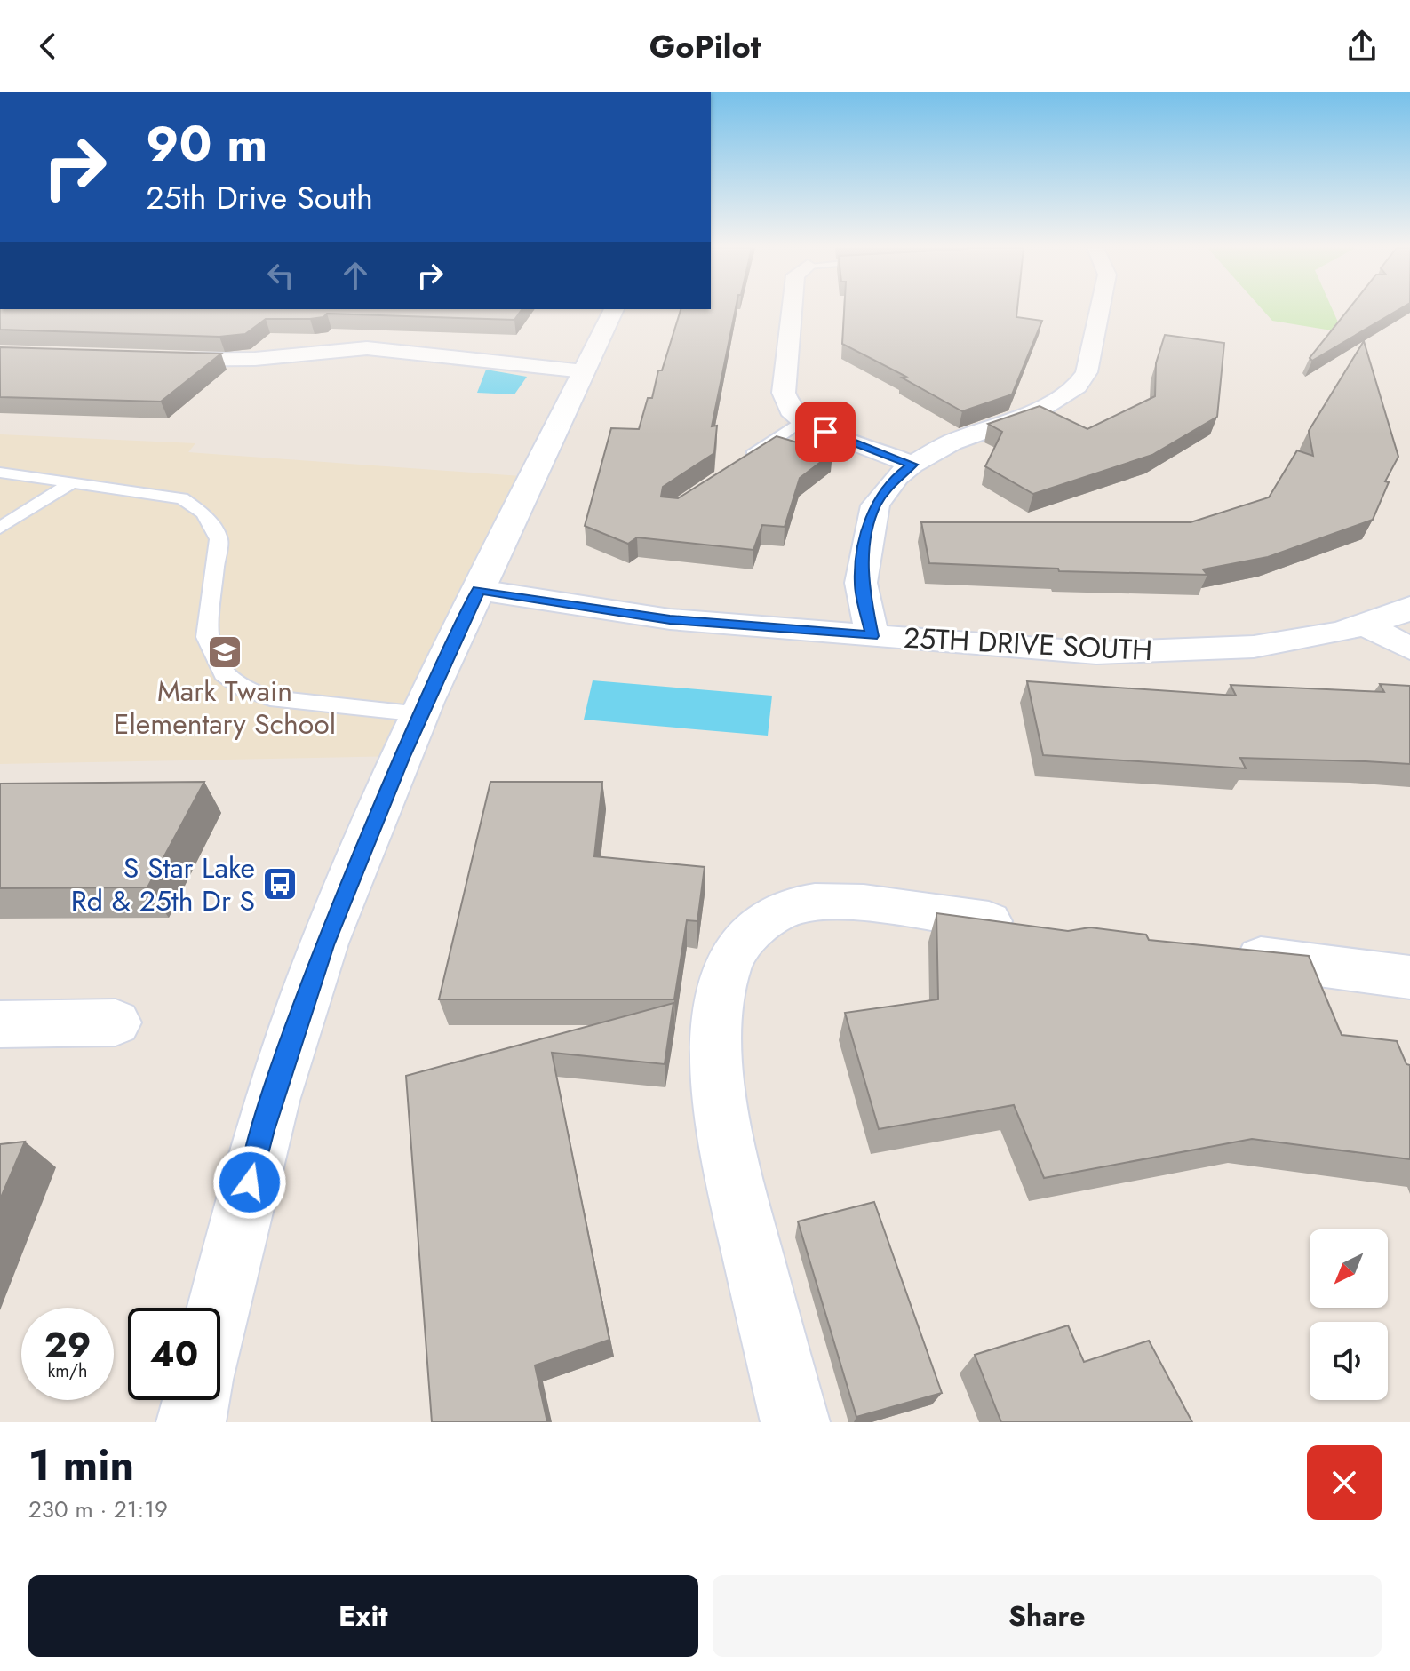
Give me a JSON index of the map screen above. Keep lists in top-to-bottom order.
{
  "streets": {
    "street": ["25TH DRIVE SOUTH"]
  },
  "places": {
    "school or university": ["Mark Twain Elementary School"],
    "bus stop": ["S Star Lake Rd & 25th Dr S"]
  },
  "north": "bottom left",
  "page": {
    "header": "GoPilot",
    "turn": ["90 m", "25th Drive South"],
    "speed": "29 km/h",
    "limit": "40",
    "heading": ["1 min", "230 m · 21:19"],
    "buttons": ["Exit", "Share"]
  }
}
